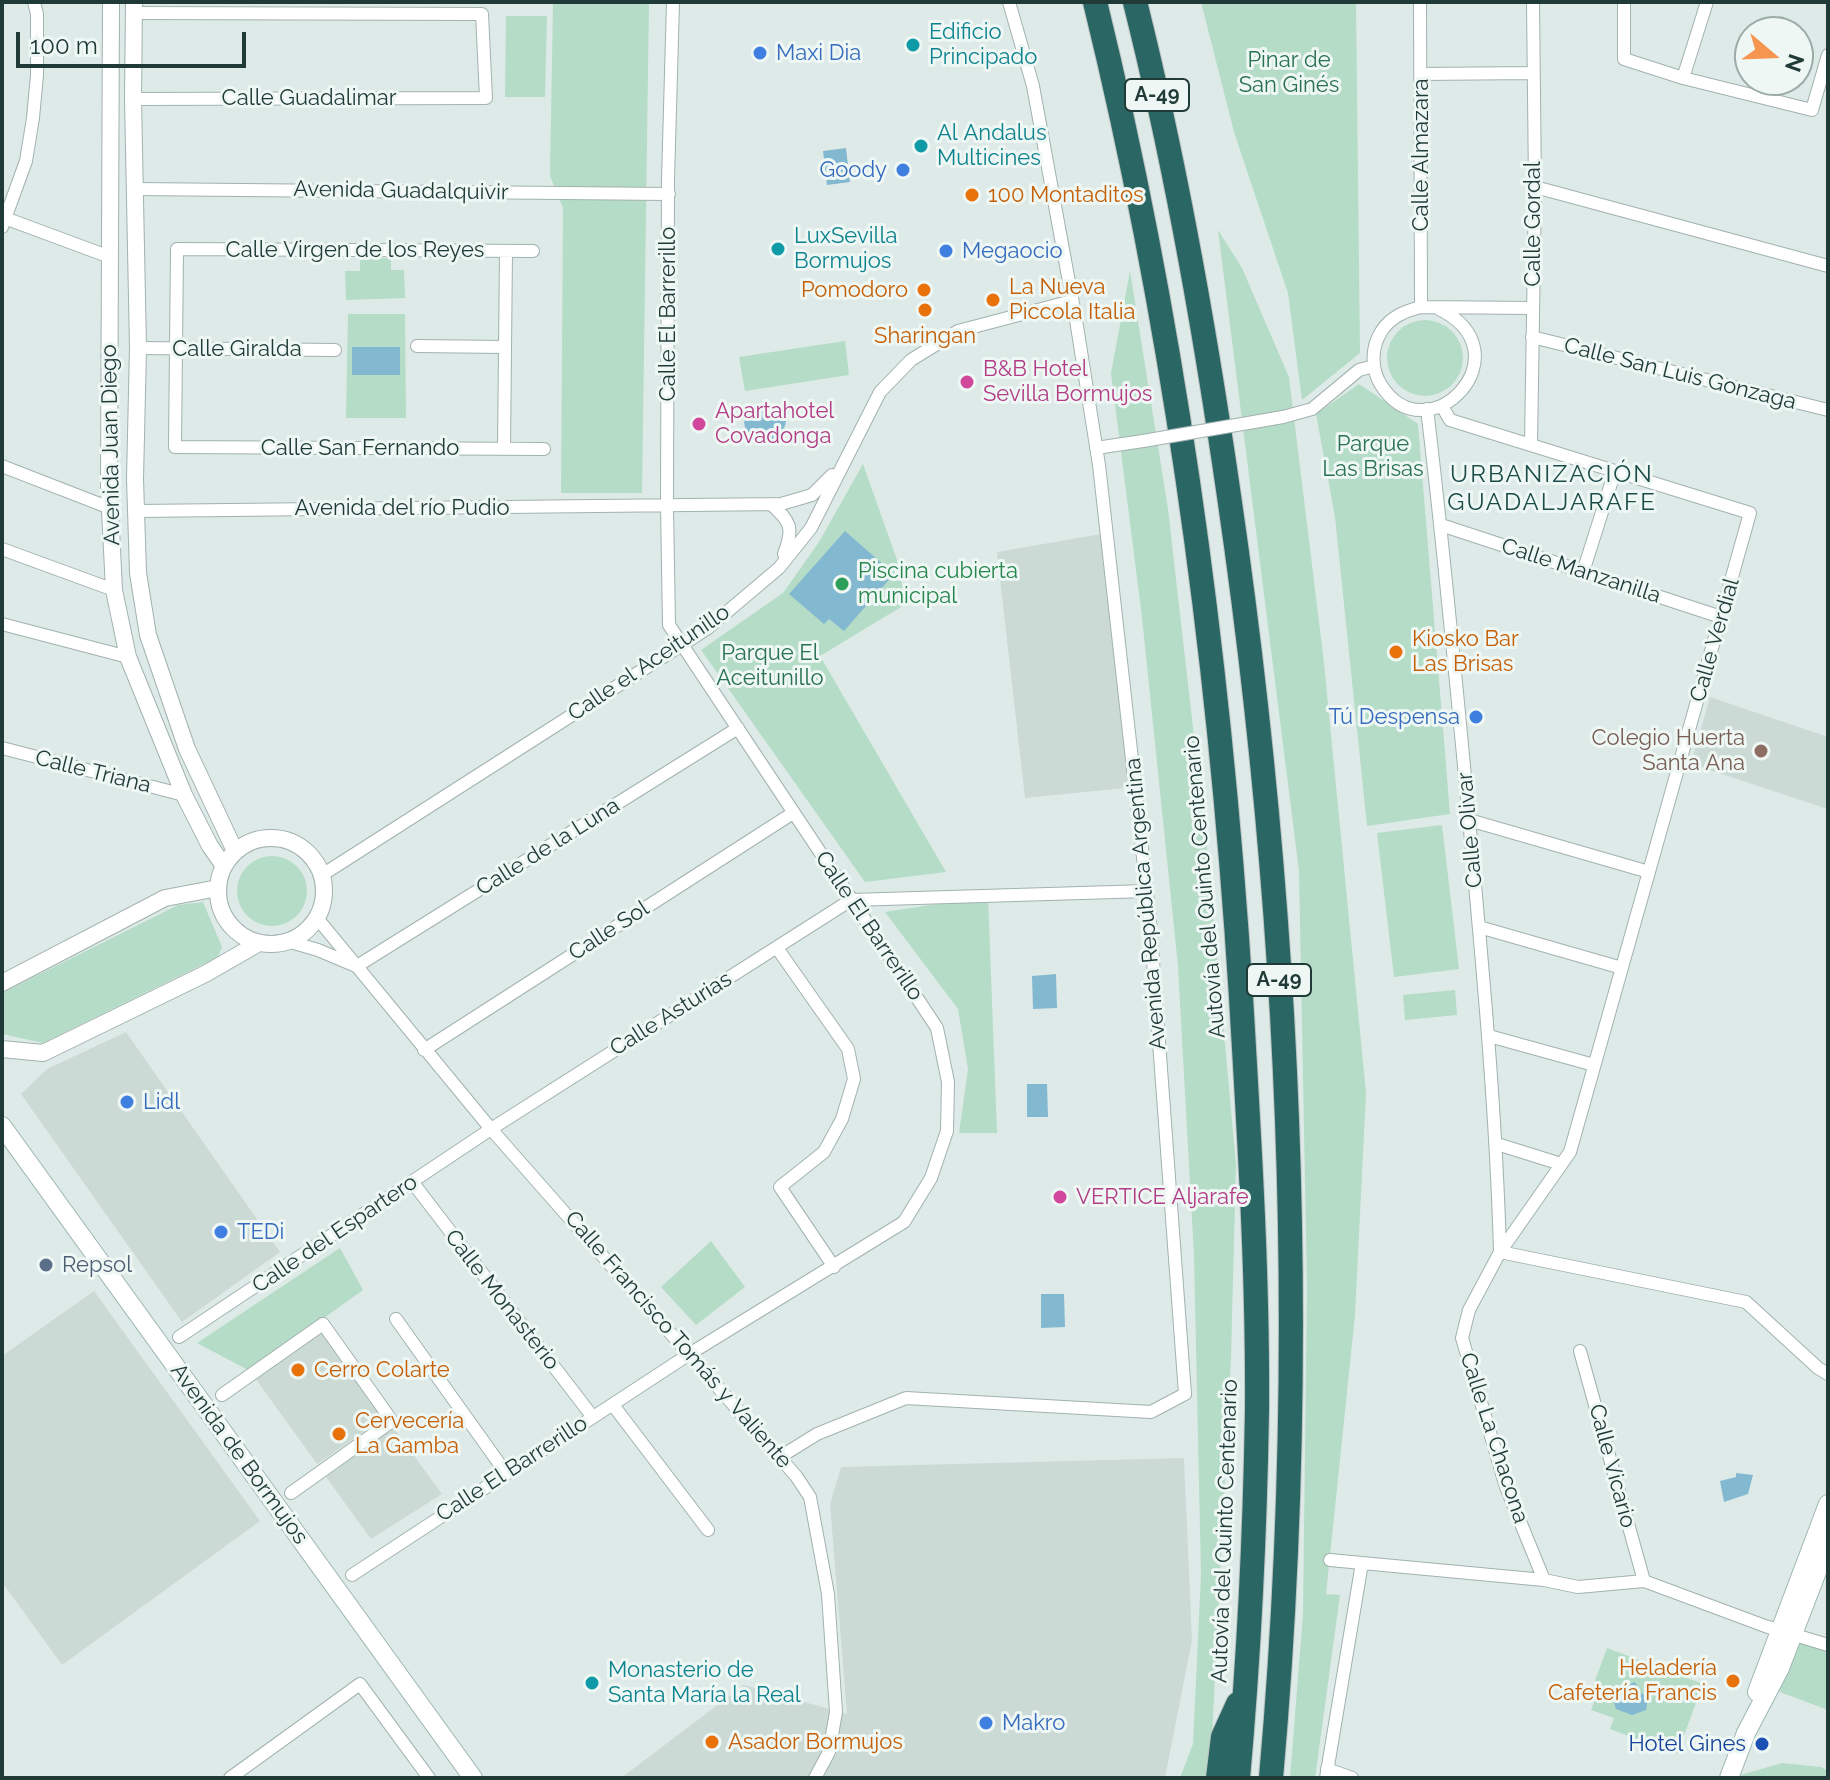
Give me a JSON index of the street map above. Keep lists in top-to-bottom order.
{
  "streets": {
    "highway": ["A-49", "Autovía del Quinto Centenario"],
    "main road": ["Avenida de Bormujos"],
    "street": [
      "Calle Guadalimar",
      "Calle Almazara",
      "Avenida Guadalquivir",
      "Calle Gordal",
      "Calle Virgen de los Reyes",
      "Calle El Barrerillo",
      "Calle Giralda",
      "Calle San Luis Gonzaga",
      "Avenida Juan Diego",
      "Calle San Fernando",
      "Avenida del río Pudio",
      "Calle Manzanilla",
      "Calle Verdial",
      "Calle el Aceitunillo",
      "Calle Triana",
      "Calle Olivar",
      "Calle de la Luna",
      "Avenida República Argentina",
      "Calle Sol",
      "Calle Asturias",
      "Calle del Espartero",
      "Calle Monasterio",
      "Calle Francisco Tomás y Valiente",
      "Calle La Chacona",
      "Calle Vicario"
    ]
  },
  "crossings": [
    ["Calle Guadalimar", "Avenida Juan Diego"],
    ["Calle Almazara", "Calle Verdial"],
    ["Calle Almazara", "Calle Olivar"],
    ["Avenida Guadalquivir", "Calle El Barrerillo"],
    ["Avenida Guadalquivir", "Avenida Juan Diego"],
    ["Calle Gordal", "Calle San Luis Gonzaga"],
    ["Calle Gordal", "Calle Verdial"],
    ["Calle Virgen de los Reyes", "Calle Giralda"],
    ["Calle Virgen de los Reyes", "Calle San Fernando"],
    ["Calle El Barrerillo", "Avenida del río Pudio"],
    ["Calle El Barrerillo", "Calle el Aceitunillo"],
    ["Calle El Barrerillo", "Calle de la Luna"],
    ["Calle El Barrerillo", "Calle Sol"],
    ["Calle El Barrerillo", "Calle Asturias"],
    ["Calle El Barrerillo", "Calle Monasterio"],
    ["Calle El Barrerillo", "Calle Francisco Tomás y Valiente"],
    ["Calle Giralda", "Avenida Juan Diego"],
    ["Calle Giralda", "Calle San Fernando"],
    ["Avenida Juan Diego", "Avenida del río Pudio"],
    ["Avenida Juan Diego", "Calle el Aceitunillo"],
    ["Avenida Juan Diego", "Calle Triana"],
    ["Avenida Juan Diego", "Calle Francisco Tomás y Valiente"],
    ["Avenida del río Pudio", "Calle el Aceitunillo"],
    ["Calle Manzanilla", "Calle Verdial"],
    ["Calle Manzanilla", "Calle Olivar"],
    ["Calle Verdial", "Calle Olivar"],
    ["Calle Verdial", "Calle La Chacona"],
    ["Calle el Aceitunillo", "Avenida República Argentina"],
    ["Calle el Aceitunillo", "Calle Francisco Tomás y Valiente"],
    ["Calle Olivar", "Calle La Chacona"],
    ["Calle de la Luna", "Calle Francisco Tomás y Valiente"],
    ["Avenida República Argentina", "Calle Francisco Tomás y Valiente"],
    ["Calle Sol", "Calle Francisco Tomás y Valiente"],
    ["Calle Asturias", "Calle del Espartero"],
    ["Calle Asturias", "Calle Francisco Tomás y Valiente"],
    ["Calle del Espartero", "Calle Monasterio"],
    ["Calle del Espartero", "Calle Francisco Tomás y Valiente"]
  ],
  "districts": ["URBANIZACIÓN GUADALJARAFE"],
  "parks": ["Pinar de San Ginés", "Parque Las Brisas", "Parque El Aceitunillo"],
  "places": [
    "Edificio Principado",
    "Maxi Dia",
    "Al Andalus Multicines",
    "Goody",
    "100 Montaditos",
    "LuxSevilla Bormujos",
    "Megaocio",
    "Pomodoro",
    "La Nueva Piccola Italia",
    "Sharingan",
    "B&B Hotel Sevilla Bormujos",
    "Apartahotel Covadonga",
    "Piscina cubierta municipal",
    "Kiosko Bar Las Brisas",
    "Tú Despensa",
    "Colegio Huerta Santa Ana",
    "Lidl",
    "VERTICE Aljarafe",
    "TEDi",
    "Repsol",
    "Cerro Colarte",
    "Cervecería La Gamba",
    "Heladería Cafetería Francis",
    "Monasterio de Santa María la Real",
    "Makro",
    "Asador Bormujos",
    "Hotel Gines"
  ],
  "scale_bar": "100 m",
  "north": "right"
}
